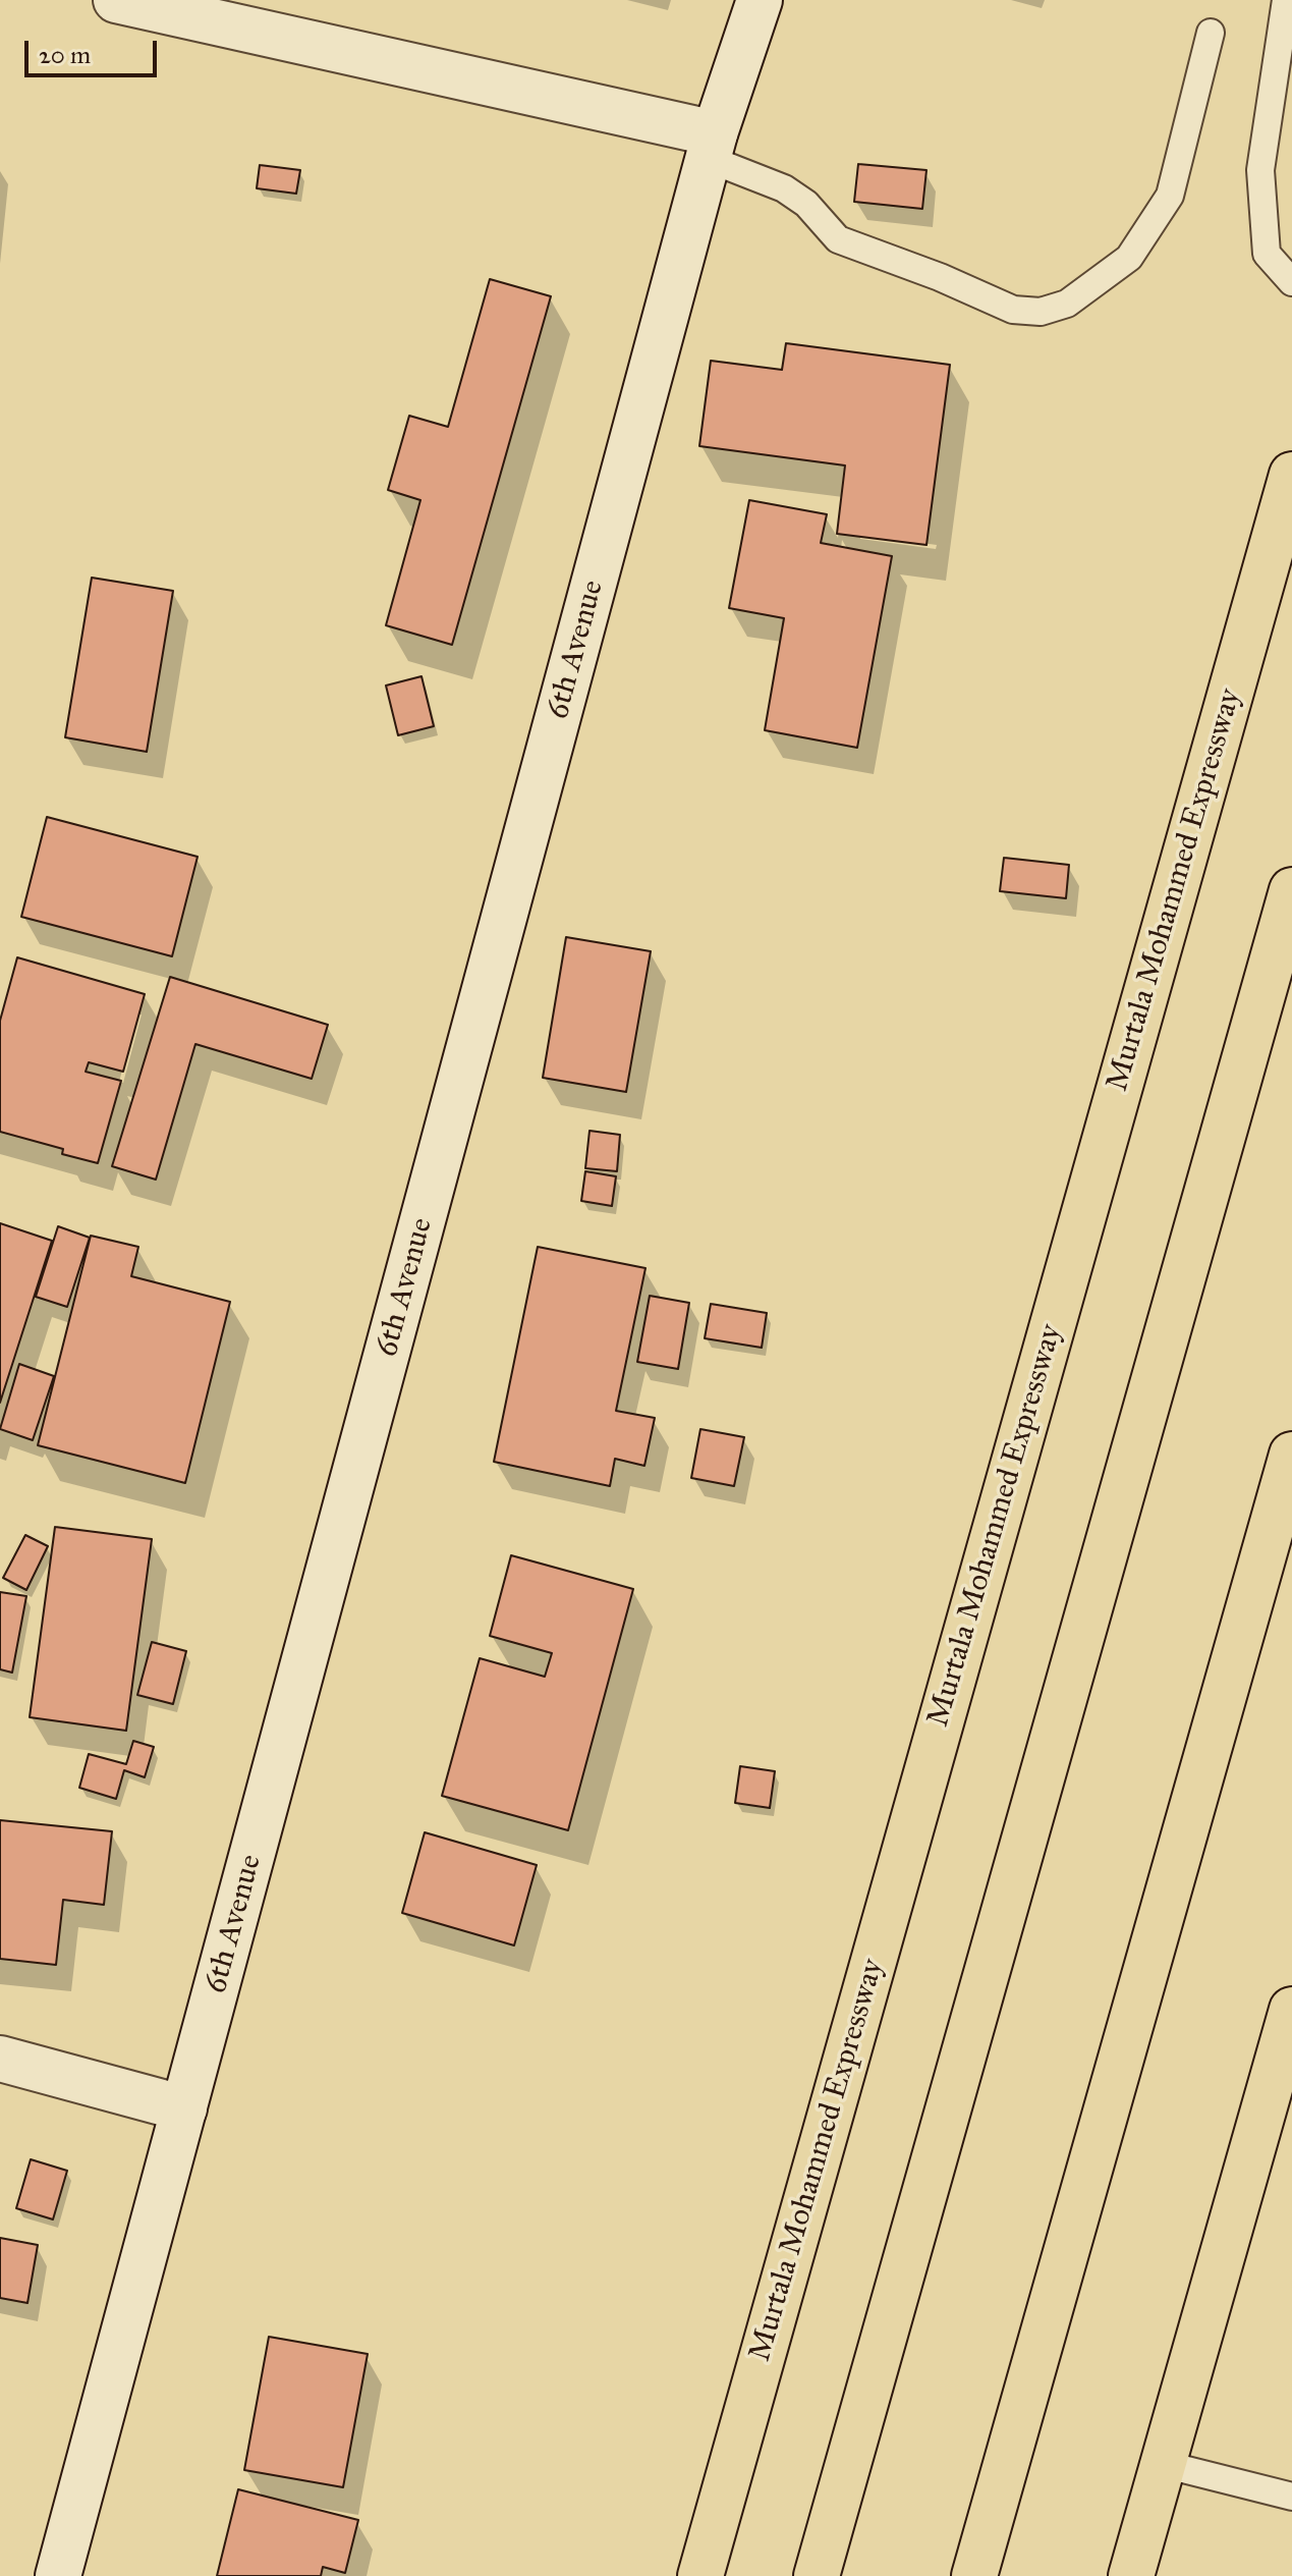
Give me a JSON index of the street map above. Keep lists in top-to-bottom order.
{
  "streets": {
    "highway": ["Murtala Mohammed Expressway"],
    "street": ["6th Avenue"]
  },
  "scale_bar": "20 m"
}
